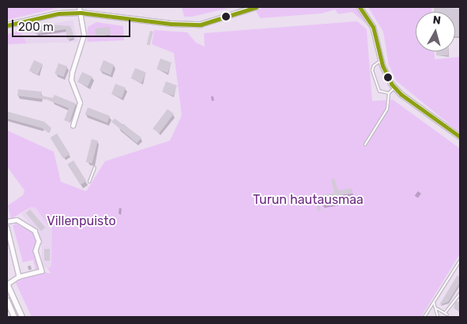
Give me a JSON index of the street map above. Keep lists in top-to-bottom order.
{
  "parks": ["Turun hautausmaa", "Villenpuisto"],
  "scale_bar": "200 m",
  "north": "top"
}
